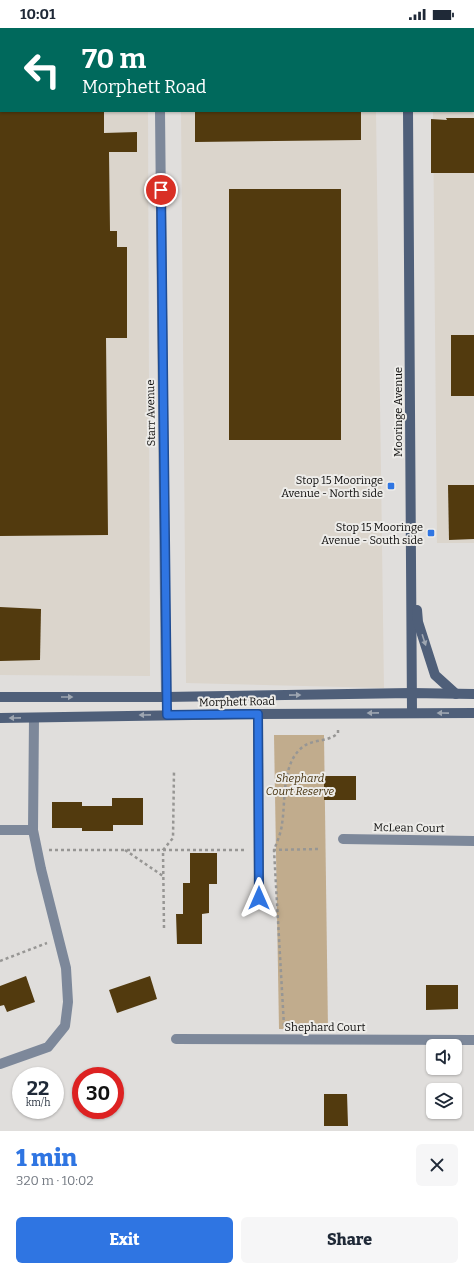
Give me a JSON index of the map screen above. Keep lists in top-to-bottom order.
{
  "streets": {
    "street": [
      "Mooringe Avenue",
      "Starr Avenue",
      "Morphett Road",
      "McLean Court",
      "Shephard Court"
    ]
  },
  "crossings": [
    ["Mooringe Avenue", "Morphett Road"],
    ["Starr Avenue", "Morphett Road"]
  ],
  "parks": ["Shephard Court Reserve"],
  "places": {
    "transit": ["Stop 15 Mooringe Avenue - North side", "Stop 15 Mooringe Avenue - South side"]
  },
  "page": {
    "status": "10:01",
    "turn": ["70 m", "Morphett Road"],
    "speed": "22 km/h",
    "limit": "30",
    "heading": ["1 min", "320 m · 10:02"],
    "buttons": ["Exit", "Share"]
  }
}
